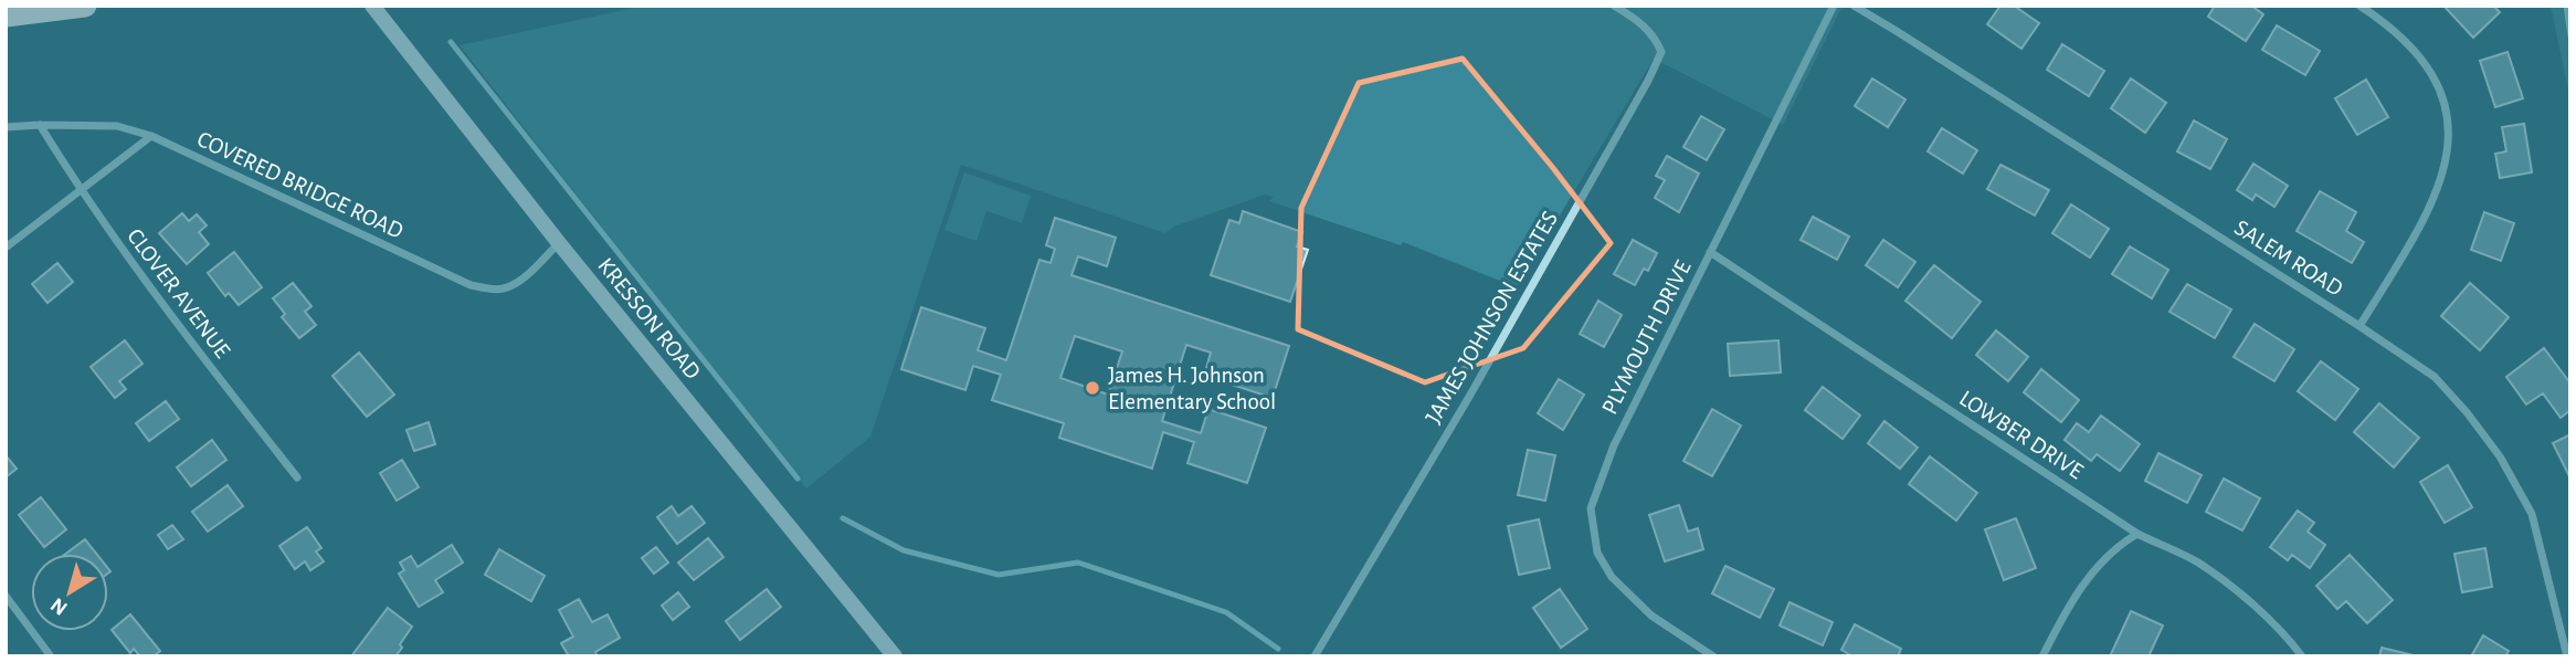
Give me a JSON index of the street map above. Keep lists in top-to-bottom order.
{
  "streets": {
    "street": [
      "COVERED BRIDGE ROAD",
      "SALEM ROAD",
      "CLOVER AVENUE",
      "JAMES JOHNSON ESTATES",
      "KRESSON ROAD",
      "PLYMOUTH DRIVE",
      "LOWBER DRIVE"
    ]
  },
  "crossings": [
    ["COVERED BRIDGE ROAD", "CLOVER AVENUE"],
    ["COVERED BRIDGE ROAD", "KRESSON ROAD"],
    ["PLYMOUTH DRIVE", "LOWBER DRIVE"]
  ],
  "places": ["James H. Johnson Elementary School"],
  "north": "bottom left"
}
